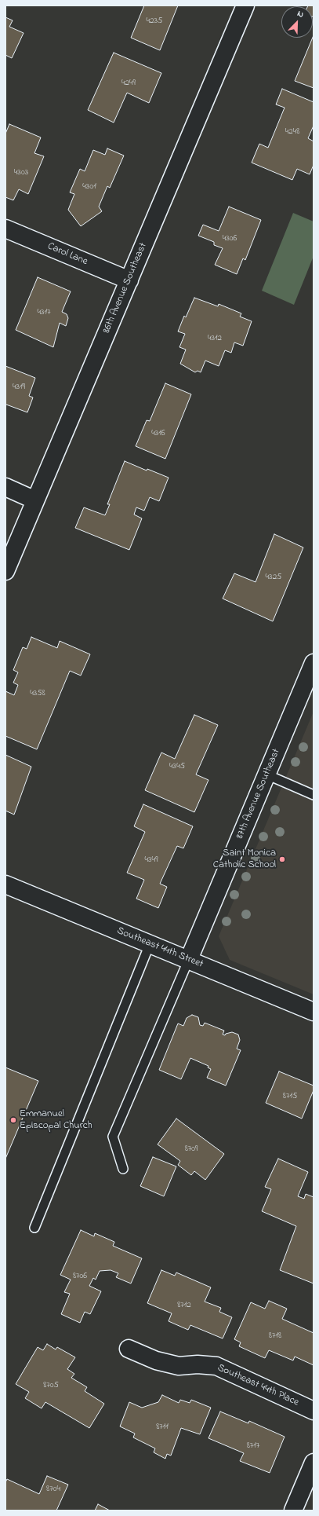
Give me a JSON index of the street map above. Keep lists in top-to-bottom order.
{
  "streets": {
    "street": [
      "Carol Lane",
      "86th Avenue Southeast",
      "87th Avenue Southeast",
      "Southeast 44th Street",
      "Southeast 44th Place"
    ]
  },
  "crossings": [
    ["Carol Lane", "86th Avenue Southeast"],
    ["87th Avenue Southeast", "Southeast 44th Street"]
  ],
  "places": ["Saint Monica Catholic School", "Emmanuel Episcopal Church"],
  "house_numbers": [
    "4235",
    "4249",
    "4248",
    "4303",
    "4301",
    "4306",
    "4317",
    "4312",
    "4319",
    "4316",
    "4325",
    "4358",
    "4345",
    "4349",
    "8715",
    "8709",
    "8706",
    "8712",
    "8718",
    "8705",
    "8711",
    "8717",
    "8704"
  ],
  "north": "top right"
}
